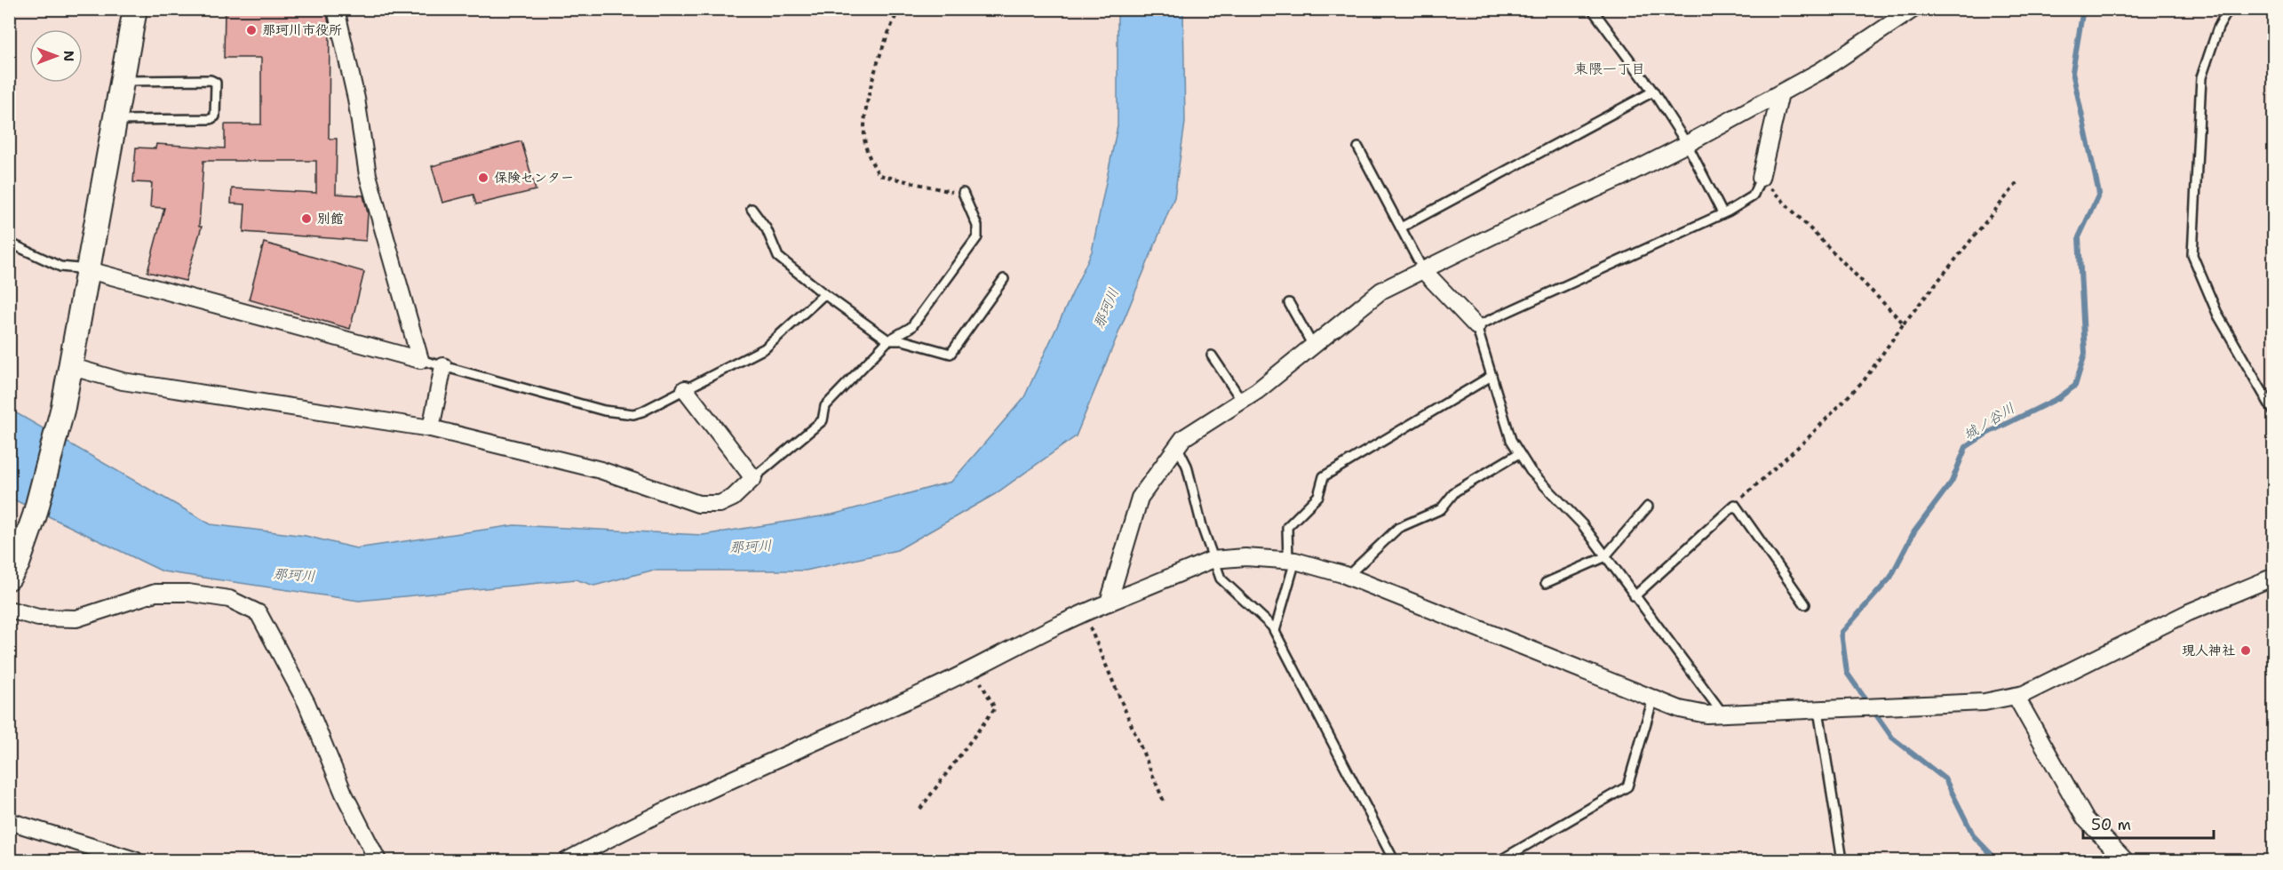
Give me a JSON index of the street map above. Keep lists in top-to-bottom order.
{
  "districts": ["東隈一丁目"],
  "water": ["那珂川", "城ノ谷川"],
  "places": [
    "那珂川市役所",
    "保険センター",
    "別館",
    "現人神社"
  ],
  "scale_bar": "50 m",
  "north": "right"
}
